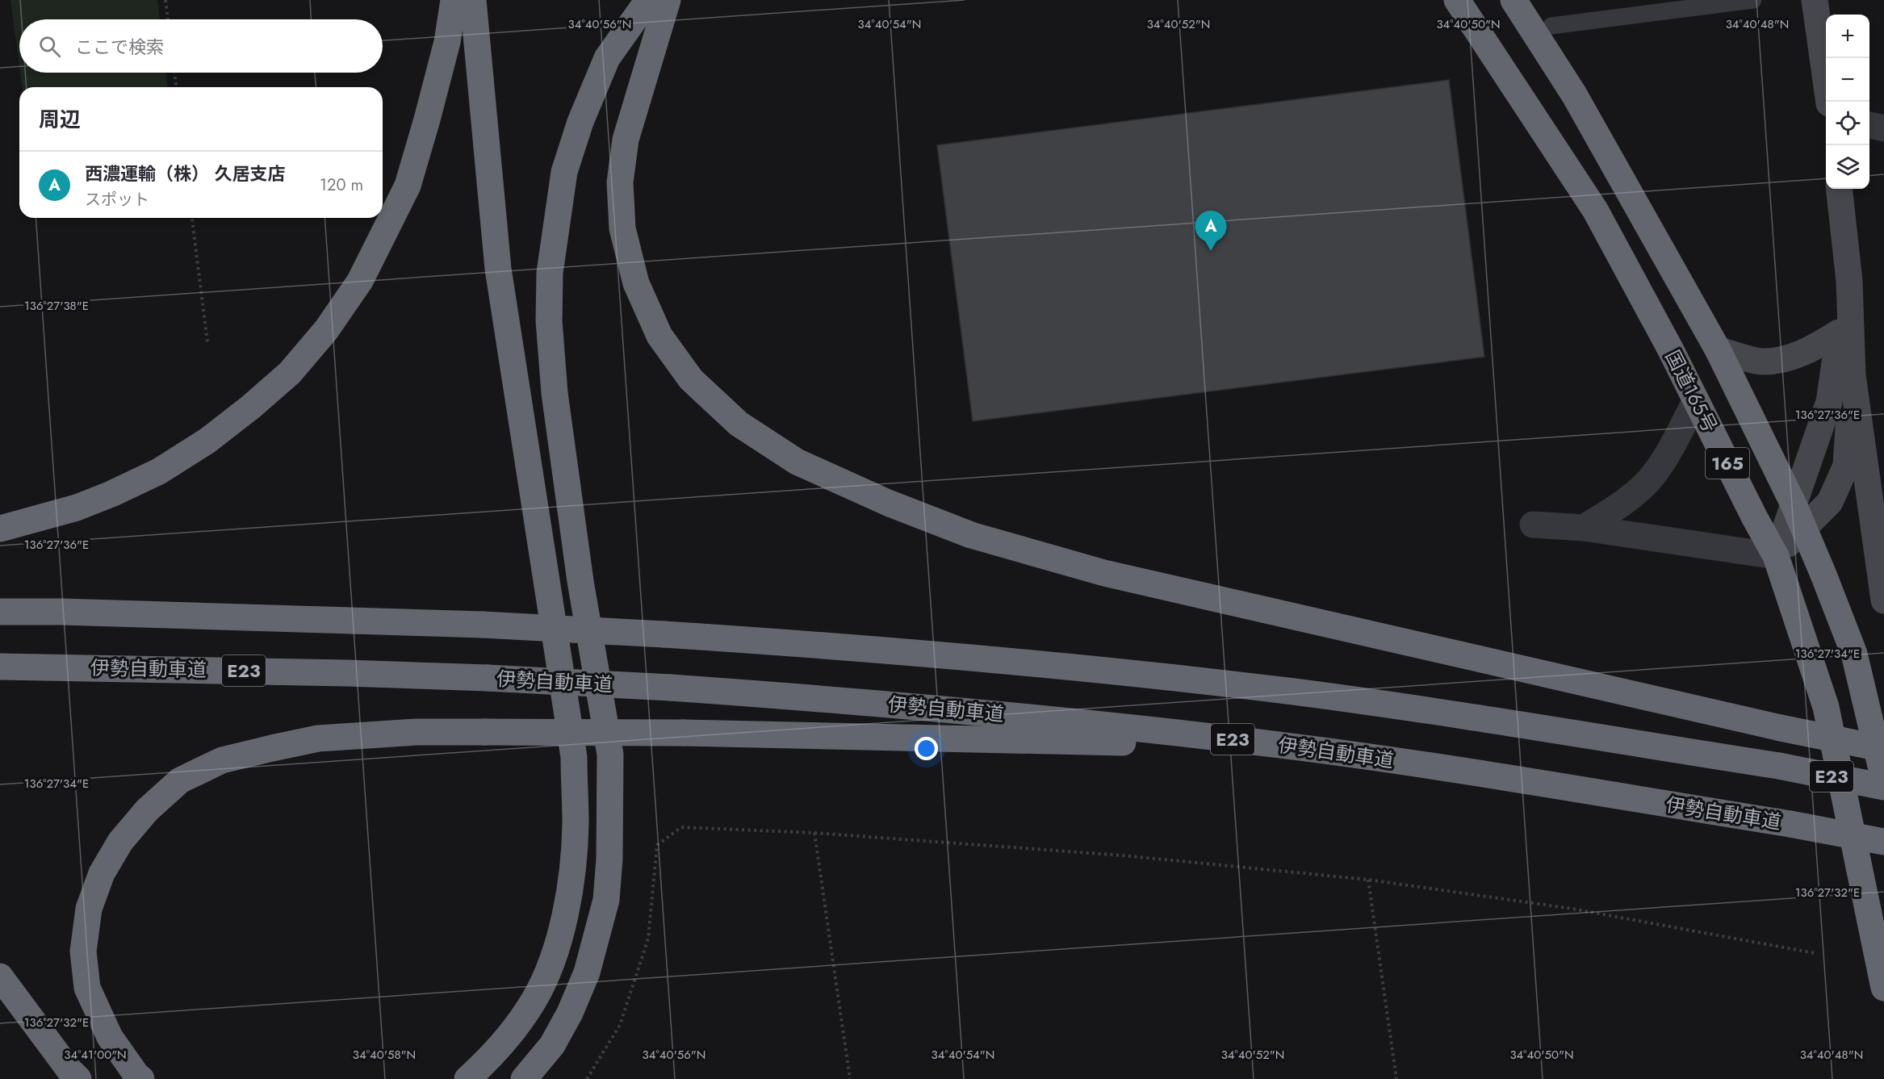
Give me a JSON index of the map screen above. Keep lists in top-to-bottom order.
{
  "streets": {
    "highway": [
      "国道165号",
      "165",
      "伊勢自動車道",
      "E23"
    ]
  },
  "page": {
    "map_buttons": ["+", "−"],
    "search": "ここで検索",
    "heading": "周辺",
    "list": [
      {
        "mark": "A",
        "name": "西濃運輸（株） 久居支店",
        "note": "スポット",
        "value": "120 m"
      }
    ],
    "pins": "A"
  },
  "coordinates": [
    "34°40'56\"N",
    "34°40'54\"N",
    "34°40'52\"N",
    "34°40'50\"N",
    "34°40'48\"N",
    "136°27'38\"E",
    "136°27'36\"E",
    "136°27'34\"E",
    "136°27'32\"E",
    "34°41'00\"N",
    "34°40'58\"N"
  ]
}
